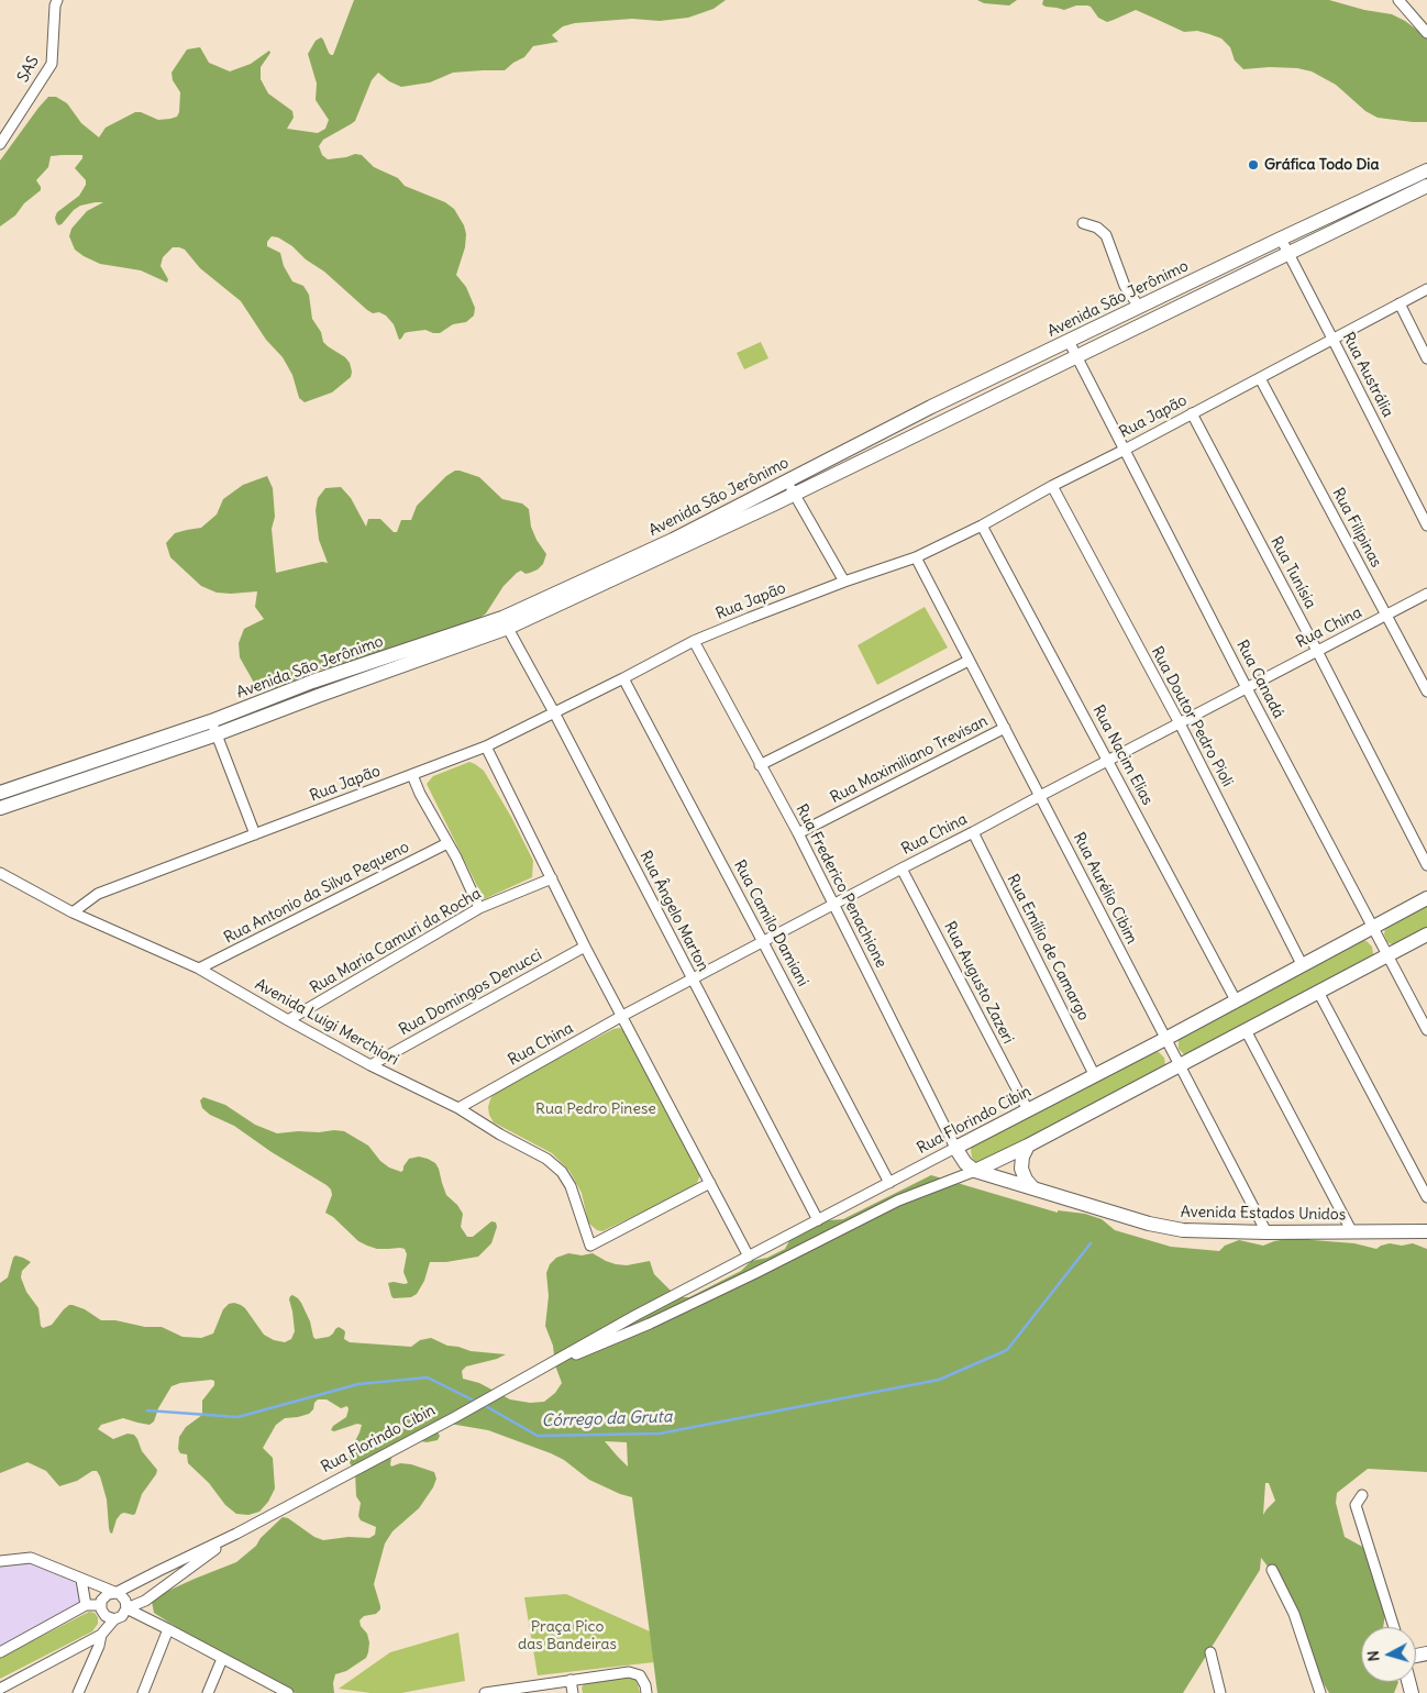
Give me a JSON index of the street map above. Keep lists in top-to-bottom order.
{
  "streets": {
    "street": [
      "SAS",
      "Avenida São Jerônimo",
      "Rua Austrália",
      "Rua Japão",
      "Rua Filipinas",
      "Rua Tunísia",
      "Rua China",
      "Rua Canadá",
      "Rua Doutor Pedro Pioli",
      "Rua Nacim Elias",
      "Rua Maximiliano Trevisan",
      "Rua Frederico Penachione",
      "Rua Aurélio Cibim",
      "Rua Antonio da Silva Pequeno",
      "Rua Ângelo Marton",
      "Rua Camilo Damiani",
      "Rua Maria Camuri da Rocha",
      "Rua Emílio de Camargo",
      "Rua Augusto Zazeri",
      "Rua Domingos Denucci",
      "Avenida Luigi Merchiori",
      "Rua Florindo Cibin",
      "Avenida Estados Unidos"
    ]
  },
  "crossings": [
    ["Avenida São Jerônimo", "Rua Austrália"],
    ["Avenida São Jerônimo", "Rua Canadá"],
    ["Avenida São Jerônimo", "Rua Ângelo Marton"],
    ["Rua Austrália", "Rua Japão"],
    ["Rua Japão", "Rua Filipinas"],
    ["Rua Japão", "Rua Tunísia"],
    ["Rua Japão", "Rua Canadá"],
    ["Rua Japão", "Rua Doutor Pedro Pioli"],
    ["Rua Japão", "Rua Nacim Elias"],
    ["Rua Japão", "Rua Frederico Penachione"],
    ["Rua Japão", "Rua Aurélio Cibim"],
    ["Rua Japão", "Rua Ângelo Marton"],
    ["Rua Japão", "Rua Camilo Damiani"],
    ["Rua Japão", "Avenida Luigi Merchiori"],
    ["Rua Filipinas", "Rua China"],
    ["Rua Tunísia", "Rua China"],
    ["Rua China", "Rua Canadá"],
    ["Rua China", "Rua Doutor Pedro Pioli"],
    ["Rua China", "Rua Nacim Elias"],
    ["Rua China", "Rua Frederico Penachione"],
    ["Rua China", "Rua Aurélio Cibim"],
    ["Rua China", "Rua Ângelo Marton"],
    ["Rua China", "Rua Camilo Damiani"],
    ["Rua China", "Rua Emílio de Camargo"],
    ["Rua China", "Rua Augusto Zazeri"],
    ["Rua China", "Avenida Luigi Merchiori"],
    ["Rua Canadá", "Rua Florindo Cibin"],
    ["Rua Doutor Pedro Pioli", "Rua Florindo Cibin"],
    ["Rua Nacim Elias", "Rua Florindo Cibin"],
    ["Rua Maximiliano Trevisan", "Rua Frederico Penachione"],
    ["Rua Maximiliano Trevisan", "Rua Aurélio Cibim"],
    ["Rua Frederico Penachione", "Rua Florindo Cibin"],
    ["Rua Aurélio Cibim", "Rua Florindo Cibin"],
    ["Rua Aurélio Cibim", "Avenida Estados Unidos"],
    ["Rua Antonio da Silva Pequeno", "Avenida Luigi Merchiori"],
    ["Rua Ângelo Marton", "Rua Florindo Cibin"],
    ["Rua Camilo Damiani", "Rua Florindo Cibin"],
    ["Rua Maria Camuri da Rocha", "Avenida Luigi Merchiori"],
    ["Rua Emílio de Camargo", "Rua Florindo Cibin"],
    ["Rua Augusto Zazeri", "Rua Florindo Cibin"],
    ["Rua Domingos Denucci", "Avenida Luigi Merchiori"],
    ["Rua Florindo Cibin", "Avenida Estados Unidos"]
  ],
  "water": ["Córrego da Gruta"],
  "parks": ["Rua Pedro Pinese", "Praça Pico das Bandeiras"],
  "places": ["Gráfica Todo Dia"],
  "north": "left"
}
